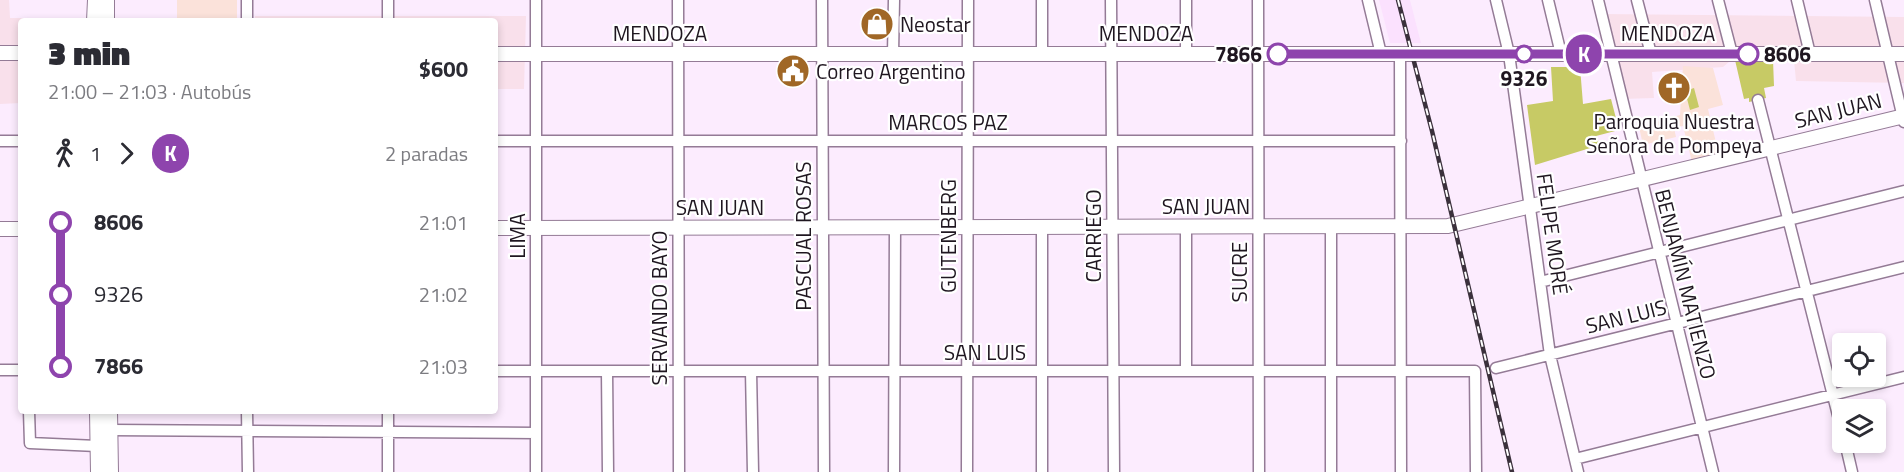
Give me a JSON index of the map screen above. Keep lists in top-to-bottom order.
{
  "streets": {
    "main road": ["MENDOZA", "SAN JUAN"],
    "street": [
      "MARCOS PAZ",
      "FELIPE MORÉ",
      "LIMA",
      "PASCUAL ROSAS",
      "GUTENBERG",
      "CARRIEGO",
      "SUCRE",
      "BENJAMÍN MATIENZO",
      "SERVANDO BAYO",
      "SAN LUIS"
    ]
  },
  "crossings": [
    ["MENDOZA", "FELIPE MORÉ"],
    ["MENDOZA", "LIMA"],
    ["MENDOZA", "PASCUAL ROSAS"],
    ["MENDOZA", "GUTENBERG"],
    ["MENDOZA", "CARRIEGO"],
    ["MENDOZA", "SUCRE"],
    ["MENDOZA", "BENJAMÍN MATIENZO"],
    ["MENDOZA", "SERVANDO BAYO"],
    ["SAN JUAN", "FELIPE MORÉ"],
    ["SAN JUAN", "LIMA"],
    ["SAN JUAN", "PASCUAL ROSAS"],
    ["SAN JUAN", "GUTENBERG"],
    ["SAN JUAN", "CARRIEGO"],
    ["SAN JUAN", "SUCRE"],
    ["SAN JUAN", "BENJAMÍN MATIENZO"],
    ["SAN JUAN", "SERVANDO BAYO"],
    ["MARCOS PAZ", "LIMA"],
    ["MARCOS PAZ", "PASCUAL ROSAS"],
    ["MARCOS PAZ", "GUTENBERG"],
    ["MARCOS PAZ", "CARRIEGO"],
    ["MARCOS PAZ", "SUCRE"],
    ["MARCOS PAZ", "SERVANDO BAYO"],
    ["FELIPE MORÉ", "SAN LUIS"],
    ["LIMA", "SAN LUIS"],
    ["PASCUAL ROSAS", "SAN LUIS"],
    ["GUTENBERG", "SAN LUIS"],
    ["CARRIEGO", "SAN LUIS"],
    ["SUCRE", "SAN LUIS"],
    ["BENJAMÍN MATIENZO", "SAN LUIS"],
    ["SERVANDO BAYO", "SAN LUIS"]
  ],
  "places": {
    "shop": ["Neostar"],
    "other": ["7866", "9326", "8606"],
    "public building": ["Correo Argentino"],
    "church": ["Parroquia Nuestra Señora de Pompeya"]
  },
  "lines": ["bus line K"],
  "page": {
    "on_map": "K",
    "heading": ["3 min", "21:00 – 21:03 · Autobús", "$600"],
    "legs": ["1", "K", "2 paradas"],
    "list": [
      {
        "name": "8606",
        "value": "21:01"
      },
      {
        "name": "9326",
        "value": "21:02"
      },
      {
        "name": "7866",
        "value": "21:03"
      }
    ]
  }
}
